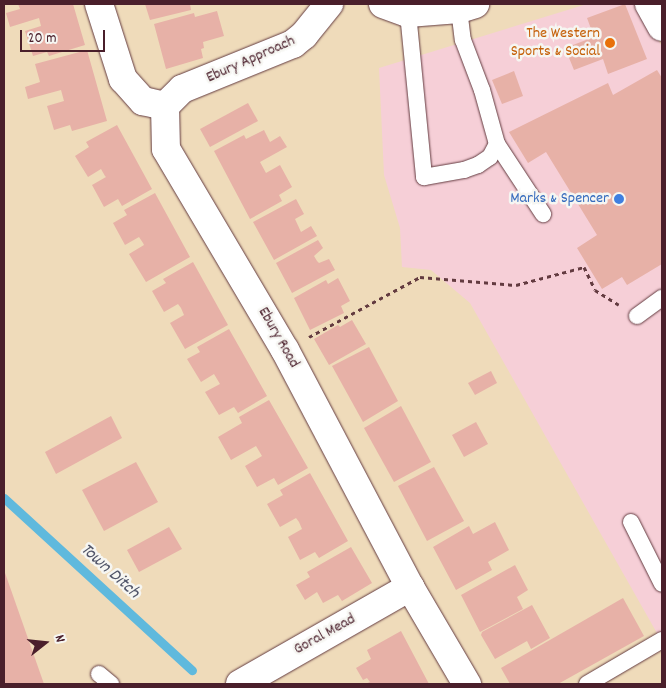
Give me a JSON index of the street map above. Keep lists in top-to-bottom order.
{
  "streets": {
    "street": ["Ebury Approach", "Ebury Road", "Goral Mead"]
  },
  "crossings": [
    ["Ebury Approach", "Ebury Road"],
    ["Ebury Road", "Goral Mead"]
  ],
  "water": ["Town Ditch"],
  "places": ["The Western Sports & Social", "Marks & Spencer"],
  "scale_bar": "20 m",
  "north": "right"
}
